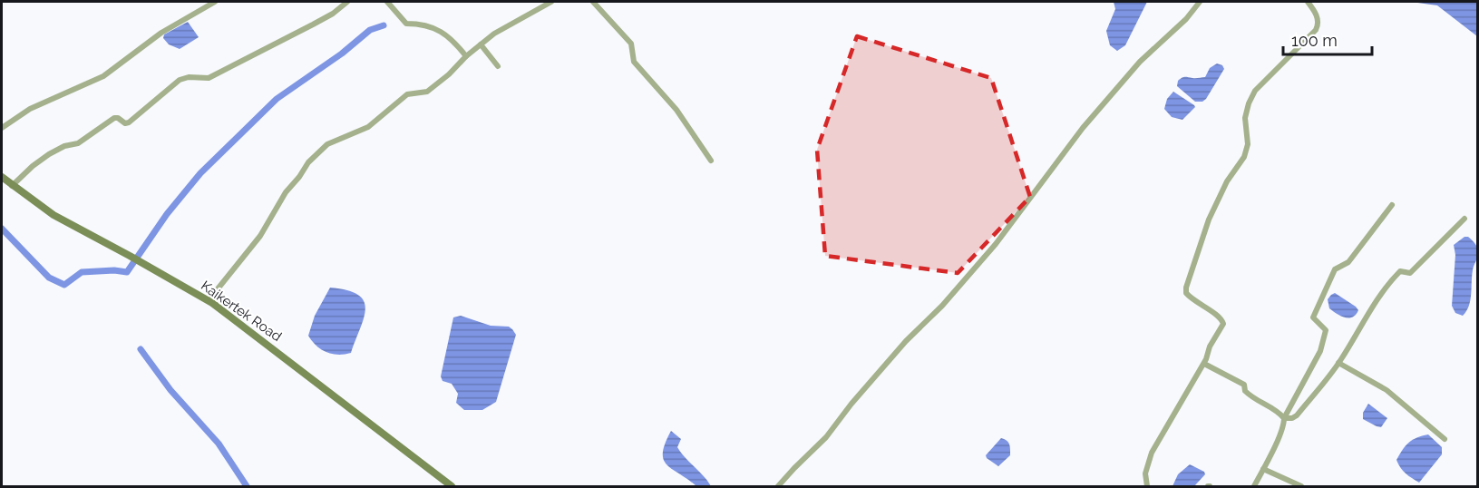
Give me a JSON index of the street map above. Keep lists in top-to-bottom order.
{
  "streets": {
    "main road": ["Kaikertek Road"]
  },
  "scale_bar": "100 m"
}
